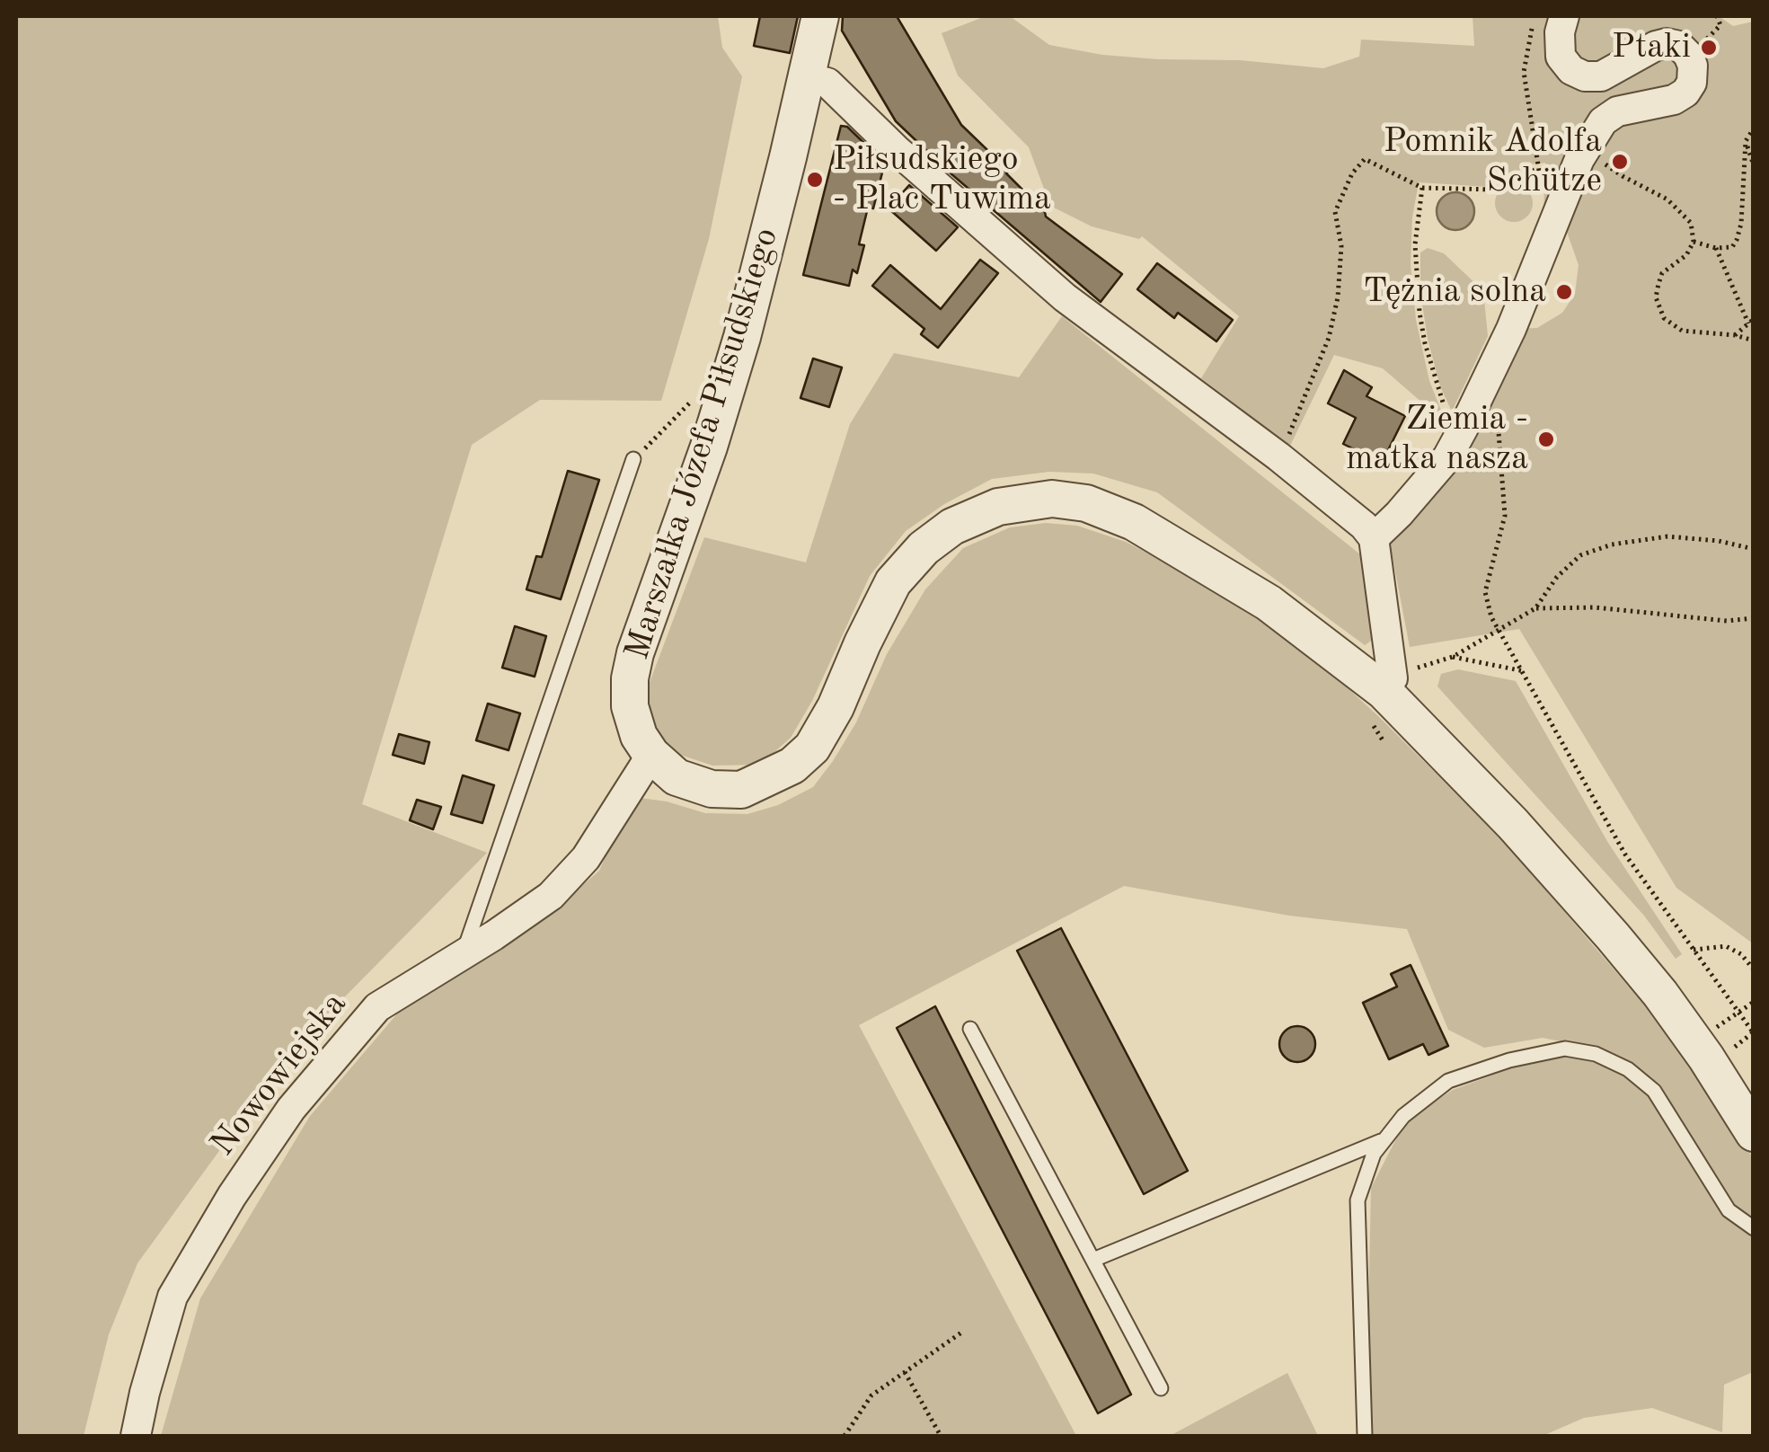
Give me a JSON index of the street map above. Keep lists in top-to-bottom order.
{
  "streets": {
    "street": ["Marszałka Józefa Piłsudskiego", "Nowowiejska"]
  },
  "crossings": [
    ["Marszałka Józefa Piłsudskiego", "Nowowiejska"]
  ],
  "places": [
    "Ptaki",
    "Pomnik Adolfa Schütze",
    "Piłsudskiego - Plac Tuwima",
    "Tężnia solna",
    "Ziemia - matka nasza"
  ]
}
